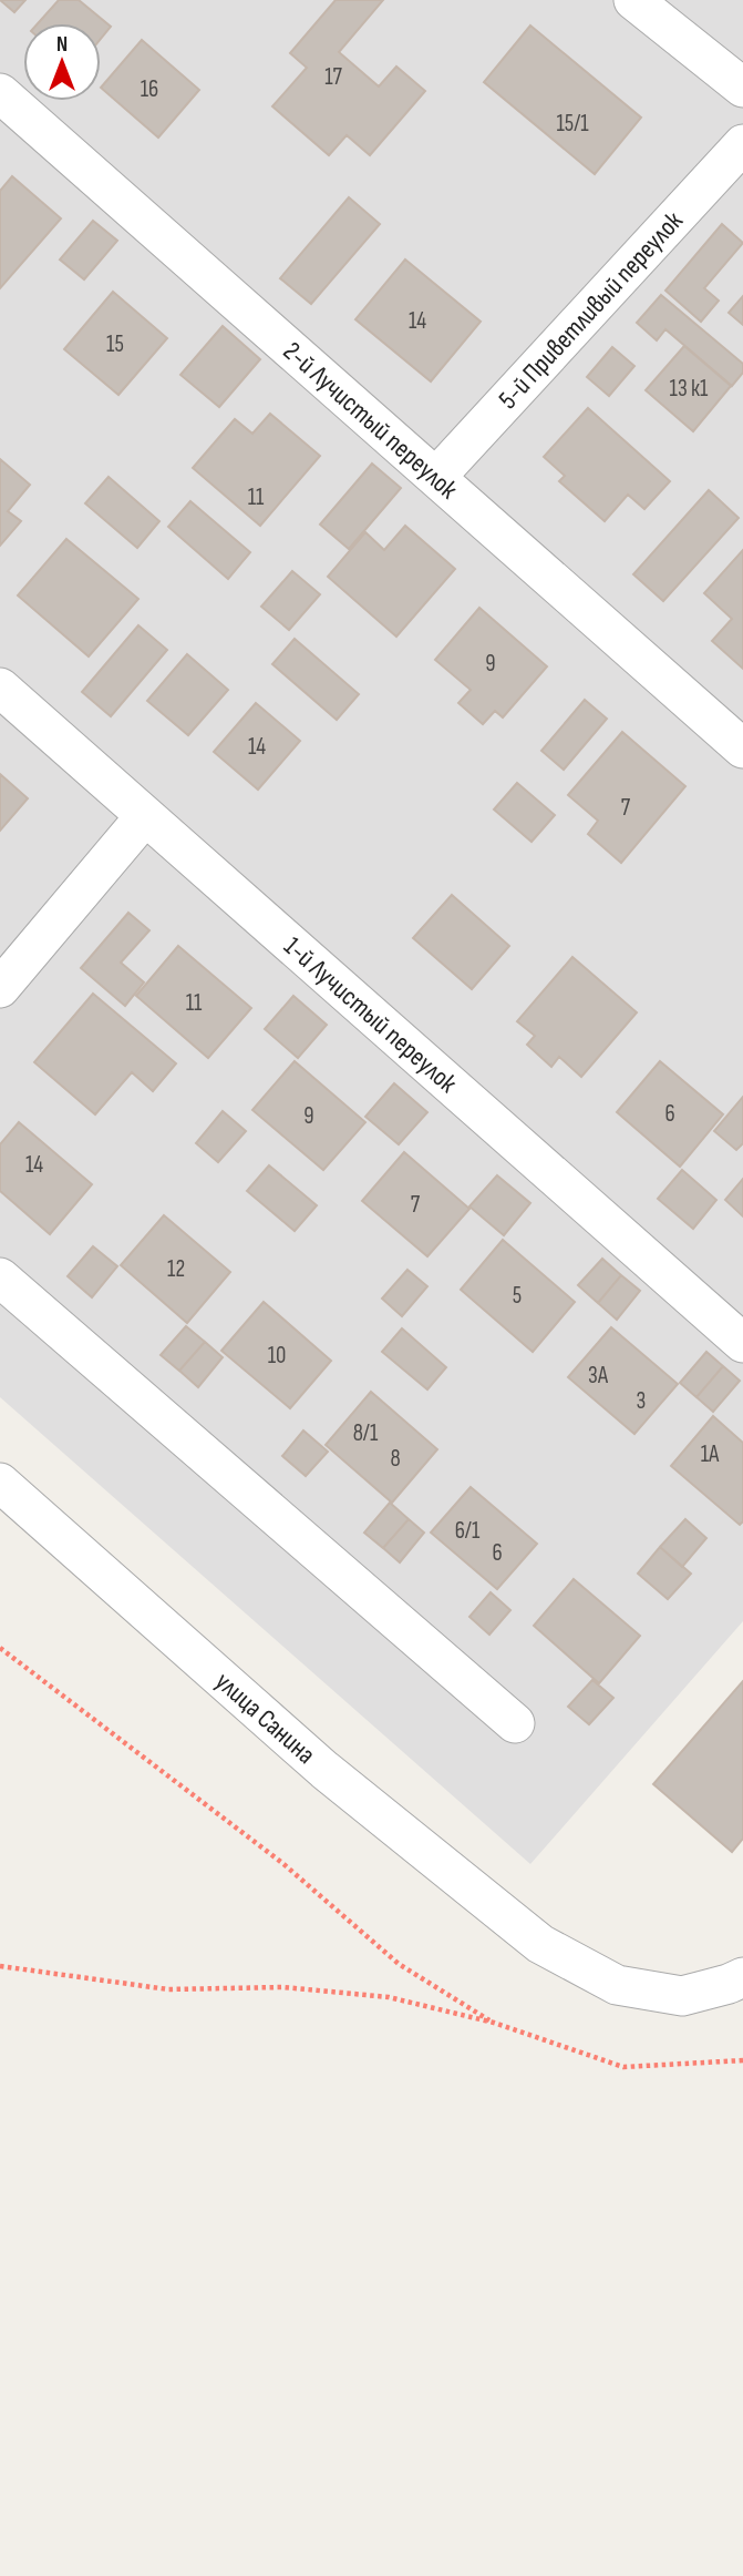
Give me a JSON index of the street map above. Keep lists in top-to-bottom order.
{
  "streets": {
    "street": [
      "5-й Приветливый переулок",
      "2-й Лучистый переулок",
      "1-й Лучистый переулок",
      "улица Санина"
    ]
  },
  "crossings": [
    ["5-й Приветливый переулок", "2-й Лучистый переулок"]
  ],
  "house_numbers": [
    "17",
    "16",
    "15/1",
    "14",
    "15",
    "13 к1",
    "11",
    "9",
    "14",
    "7",
    "11",
    "6",
    "9",
    "14",
    "7",
    "12",
    "5",
    "10",
    "3А",
    "3",
    "8/1",
    "1А",
    "8",
    "6/1",
    "6"
  ],
  "north": "top"
}
